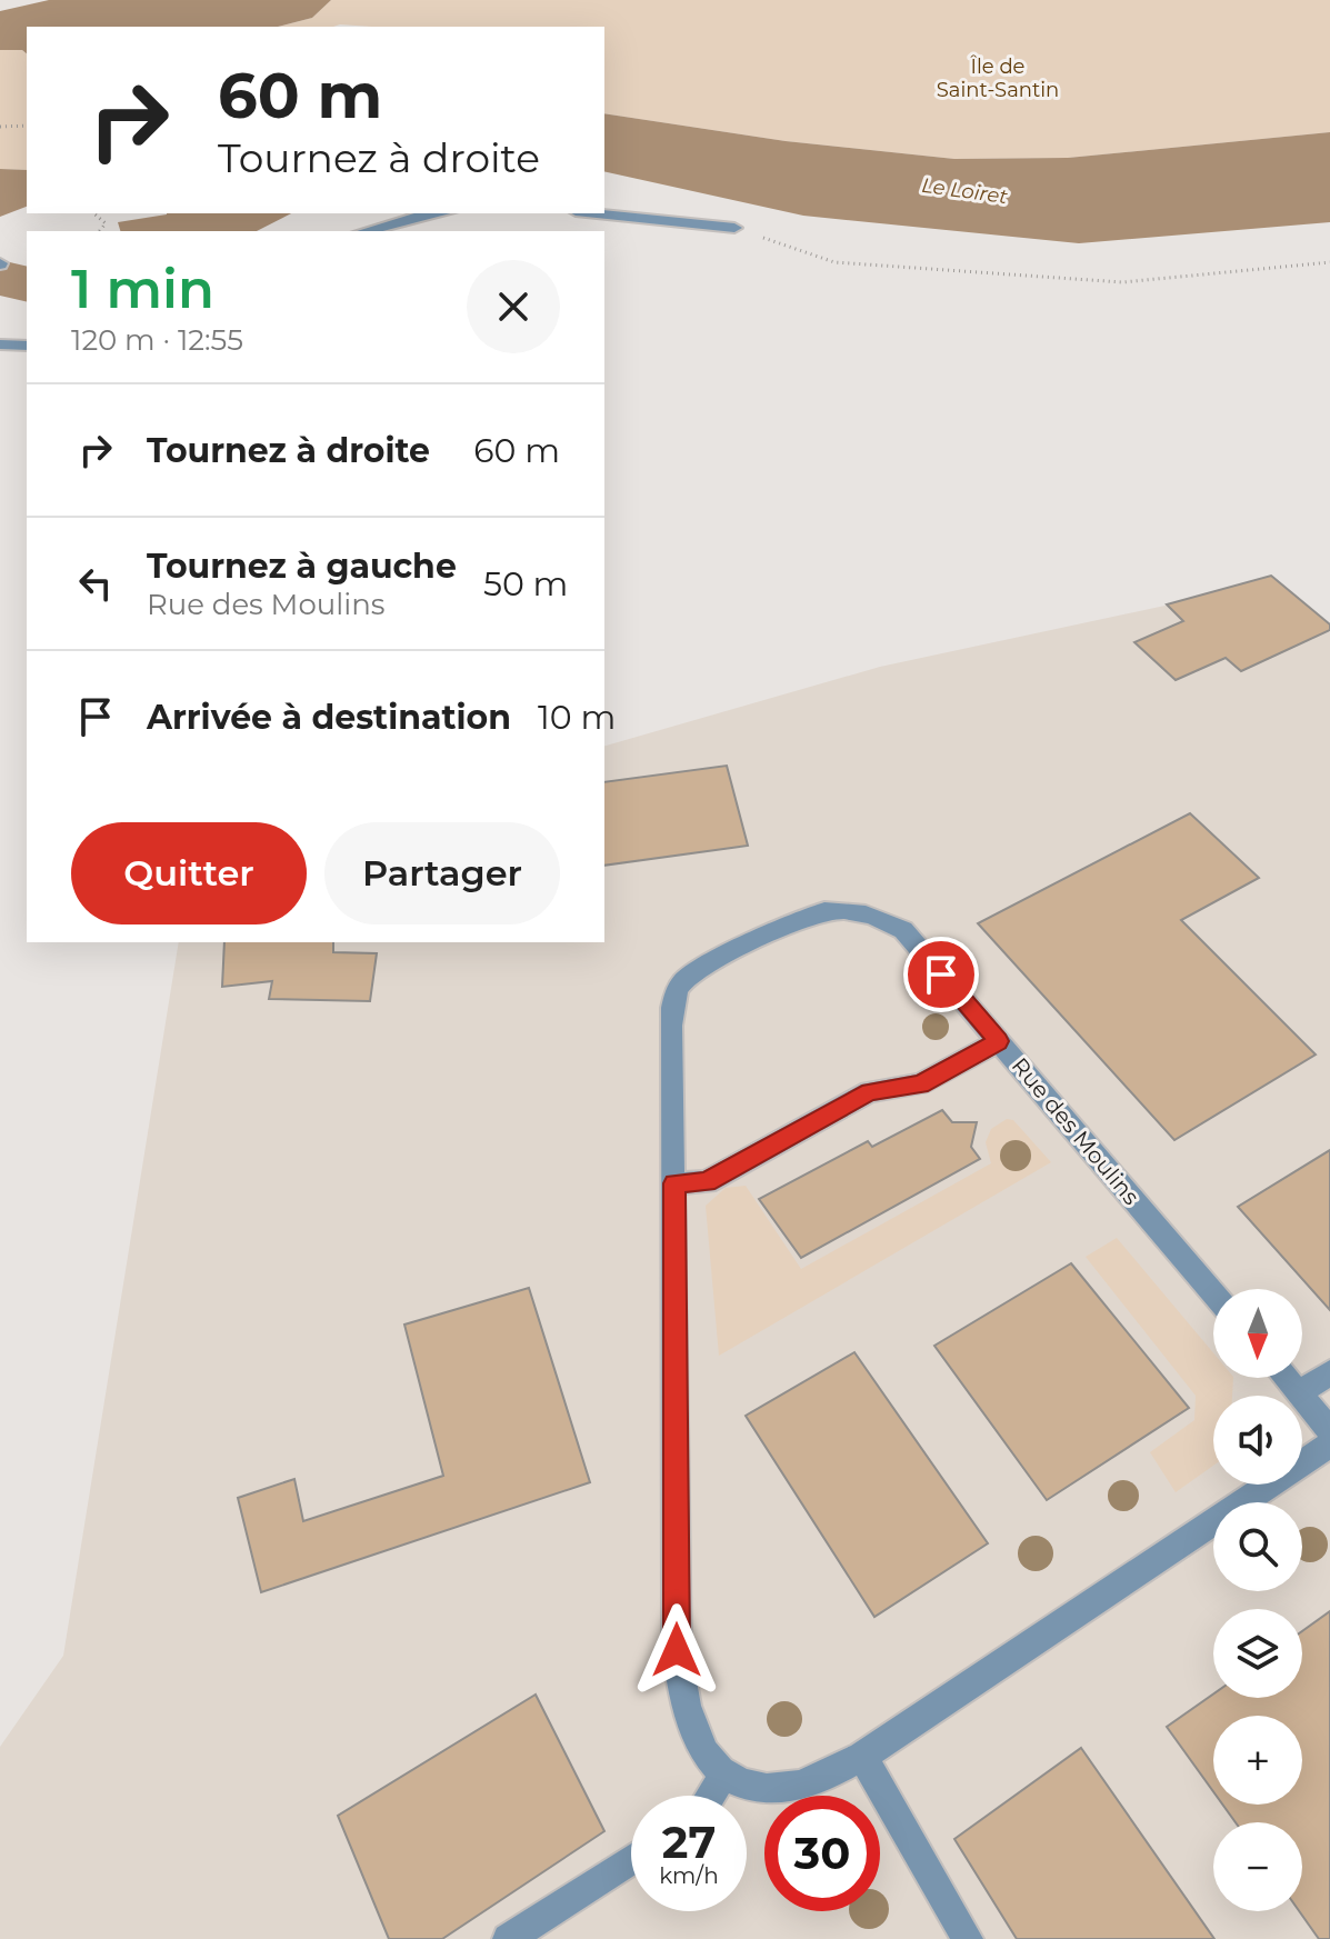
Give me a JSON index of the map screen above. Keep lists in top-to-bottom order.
{
  "streets": {
    "street": ["Rue des Moulins"]
  },
  "water": ["Le Loiret"],
  "parks": ["Île de Saint-Santin"],
  "north": "bottom",
  "page": {
    "turn": ["60 m", "Tournez à droite"],
    "heading": ["1 min", "120 m · 12:55"],
    "list": [
      {
        "name": "Tournez à droite",
        "value": "60 m"
      },
      {
        "name": "Tournez à gauche",
        "note": "Rue des Moulins",
        "value": "50 m"
      },
      {
        "name": "Arrivée à destination",
        "value": "10 m"
      }
    ],
    "buttons": ["Quitter", "Partager"],
    "map_buttons": ["+", "−"],
    "speed": "27 km/h",
    "limit": "30"
  }
}
